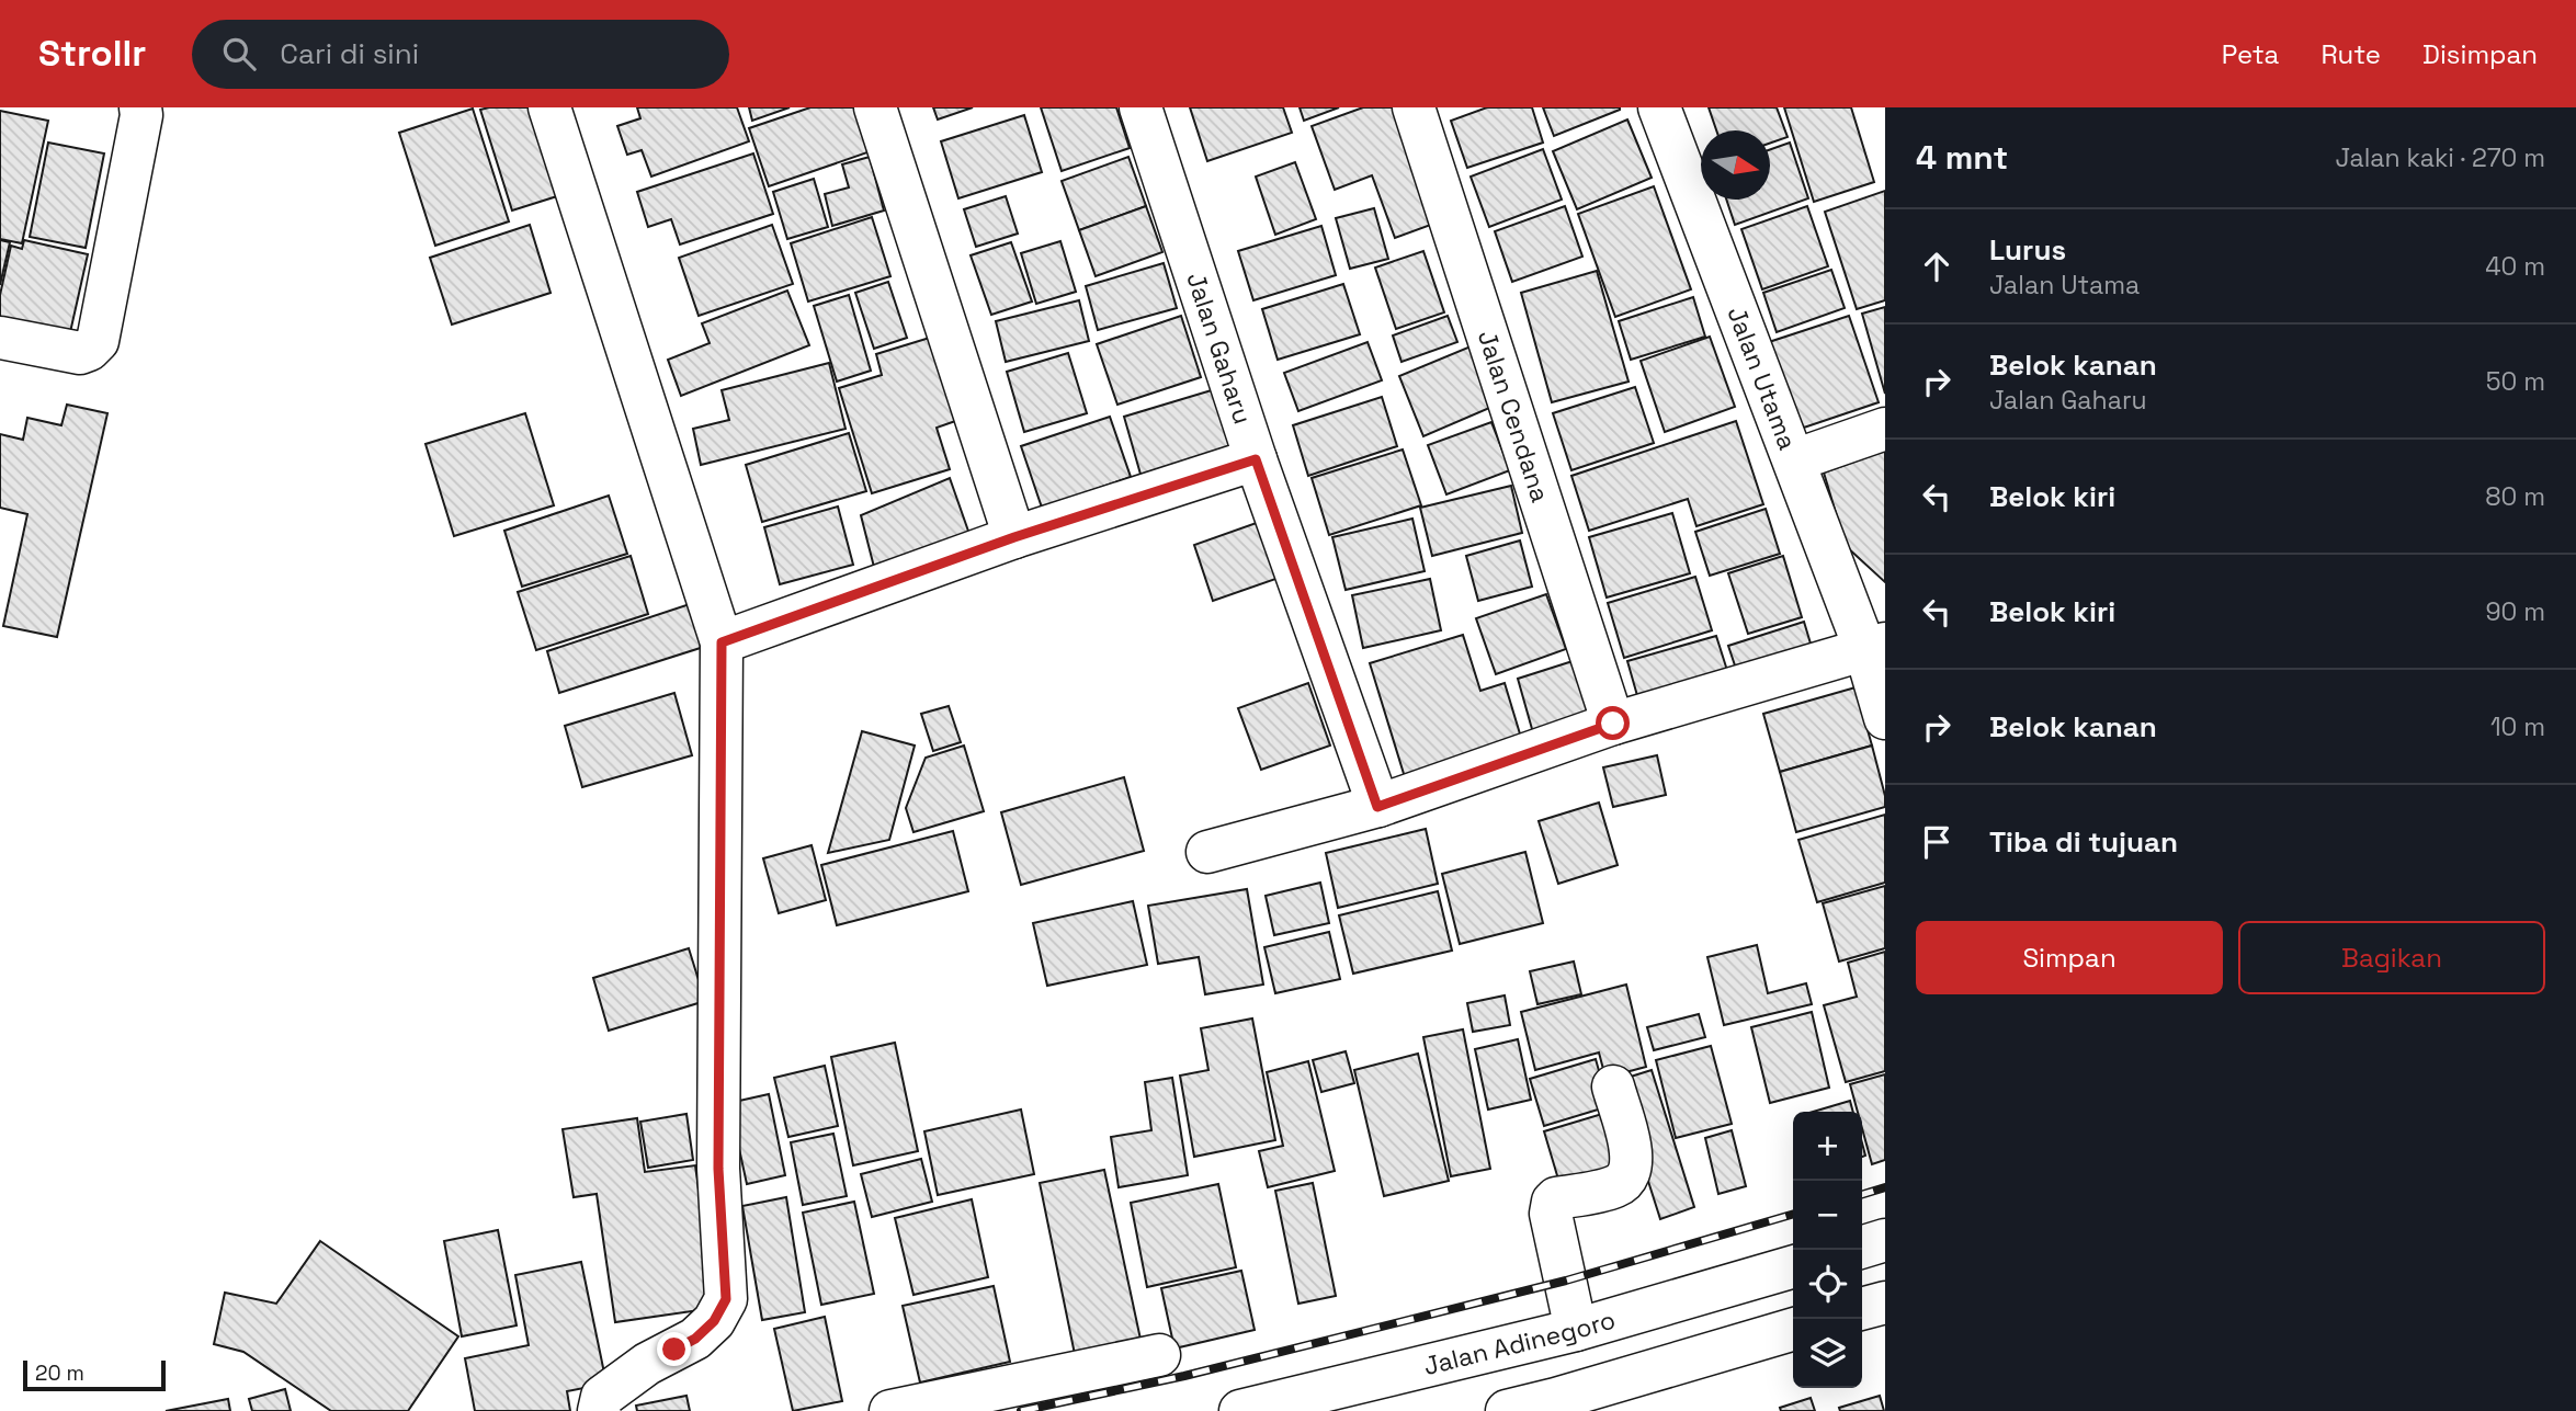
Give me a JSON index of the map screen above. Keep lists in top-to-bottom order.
{
  "streets": {
    "main road": [
      "Jalan Gaharu",
      "Jalan Utama",
      "Jalan Cendana",
      "Jalan Adinegoro"
    ]
  },
  "scale_bar": "20 m",
  "north": "right",
  "page": {
    "header": "Strollr",
    "search": "Cari di sini",
    "nav": ["Peta", "Rute", "Disimpan"],
    "heading": ["4 mnt", "Jalan kaki · 270 m"],
    "list": [
      ["Lurus", "Jalan Utama", "40 m"],
      ["Belok kanan", "Jalan Gaharu", "50 m"],
      ["Belok kiri", "80 m"],
      ["Belok kiri", "90 m"],
      ["Belok kanan", "10 m"],
      "Tiba di tujuan"
    ],
    "buttons": ["Simpan", "Bagikan"],
    "map_buttons": ["+", "−"],
    "scale": "20 m"
  }
}
